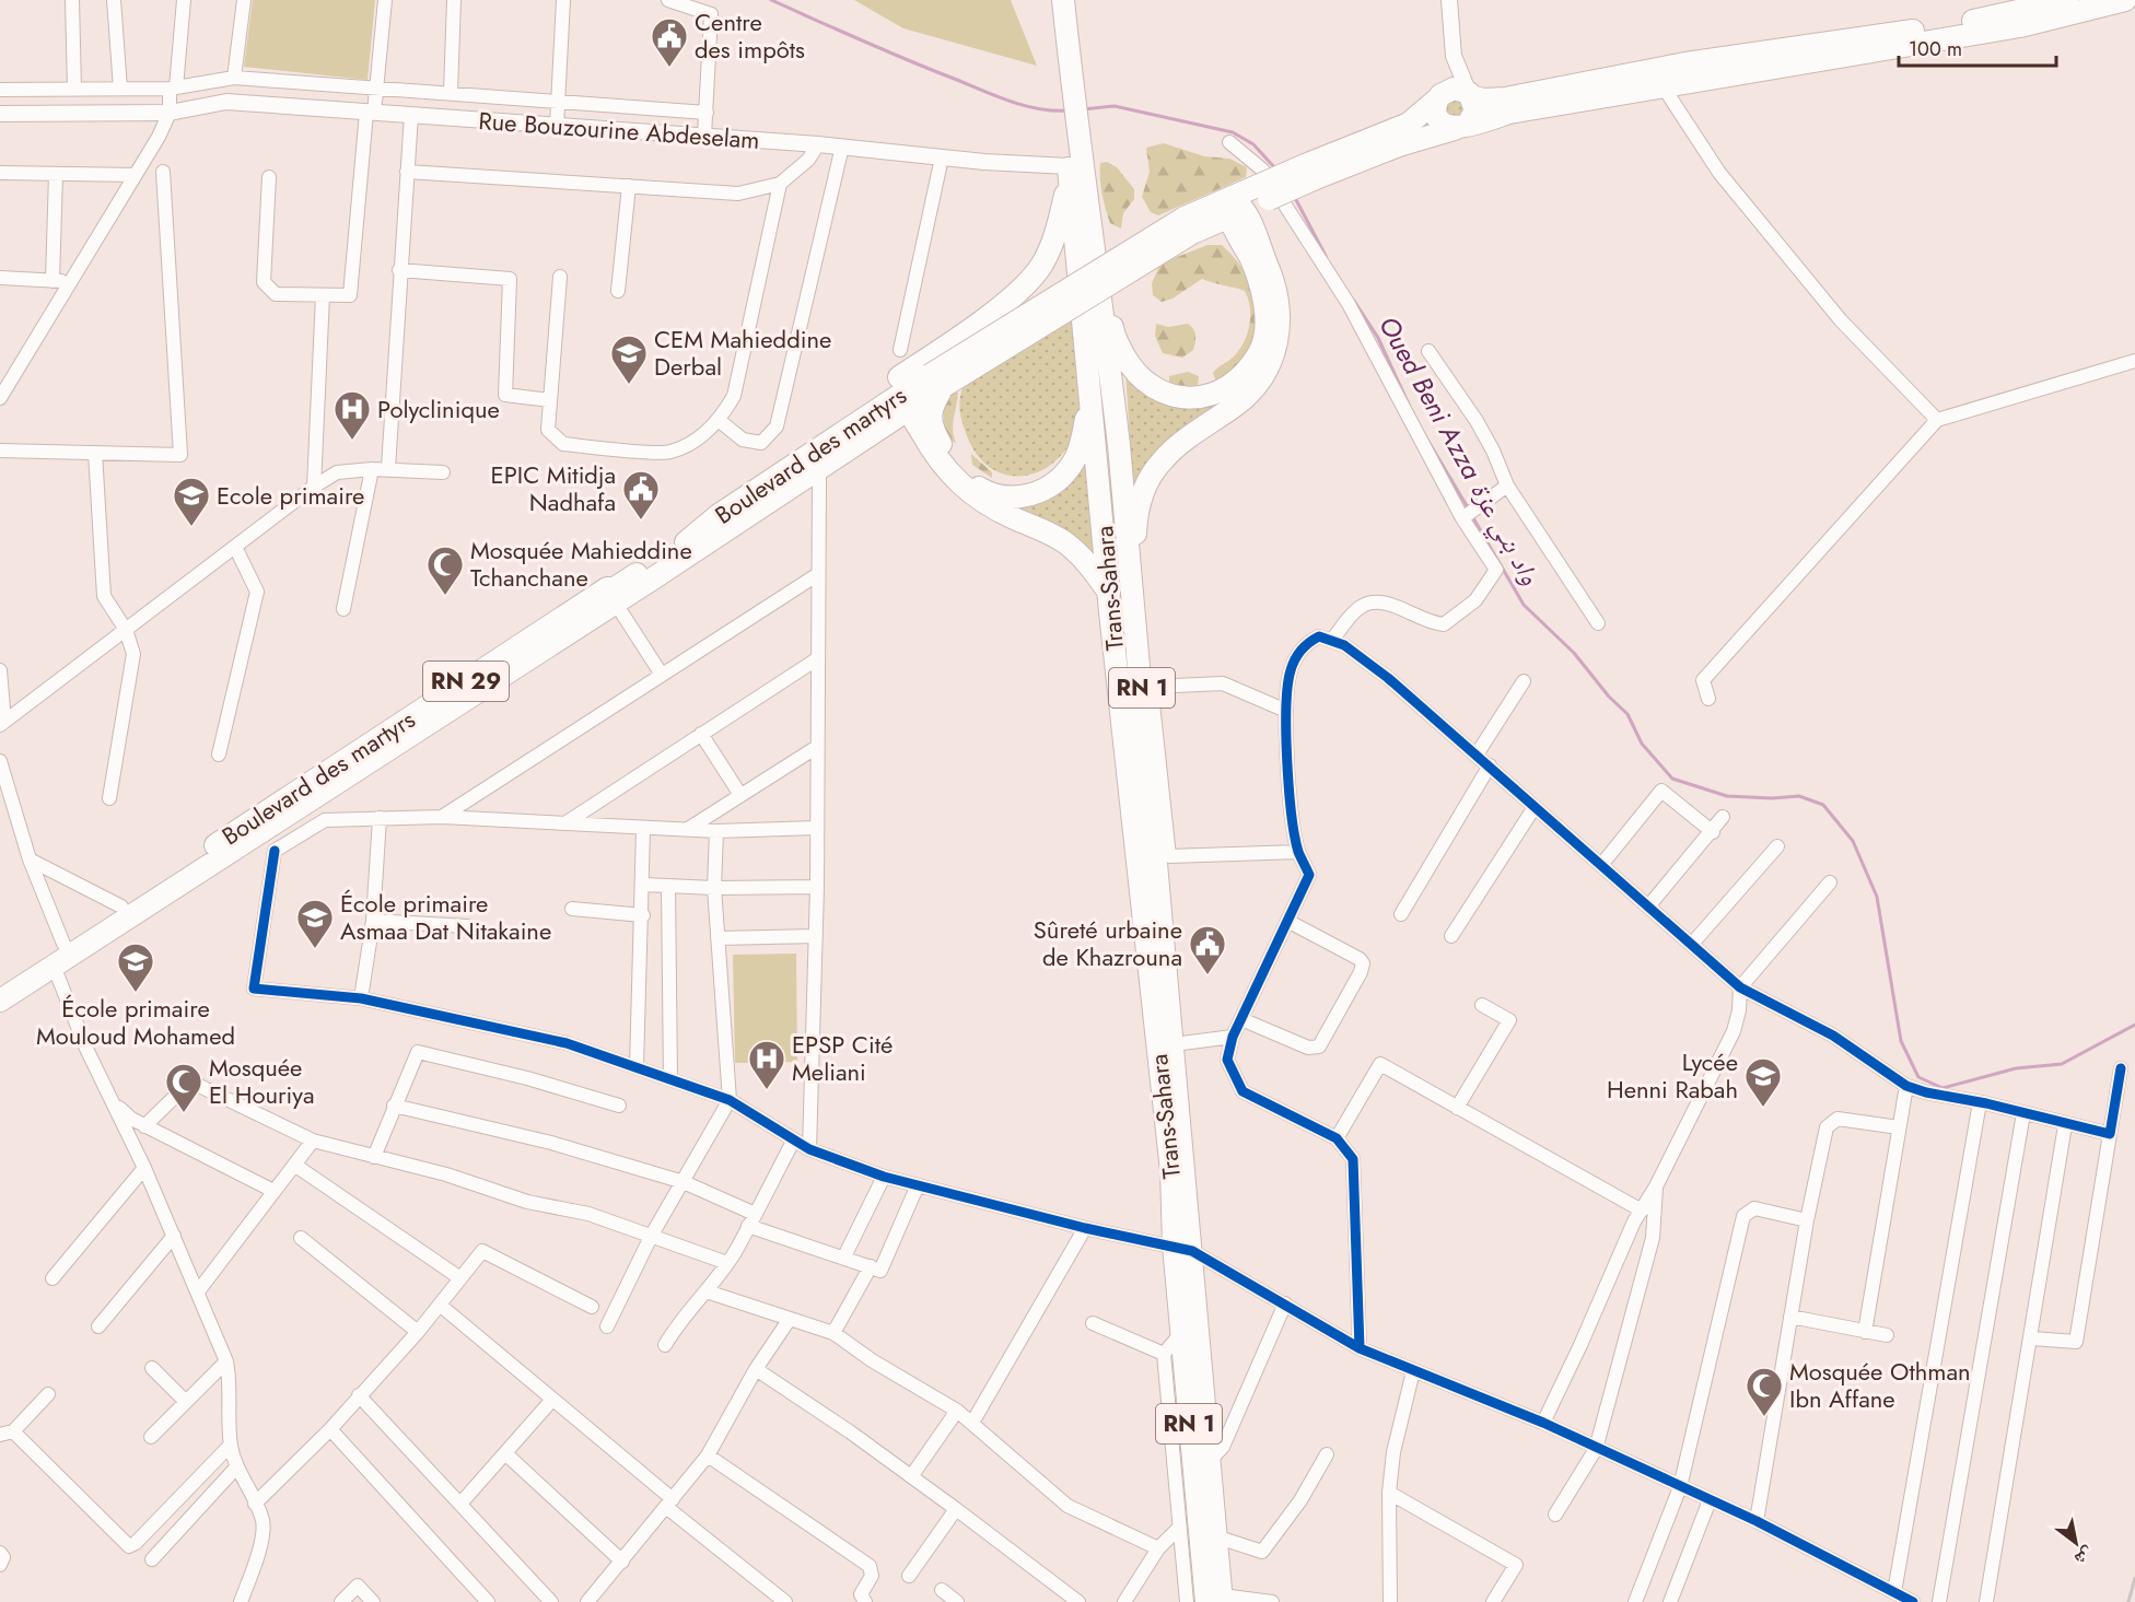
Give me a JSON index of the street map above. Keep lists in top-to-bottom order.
{
  "streets": {
    "highway": [
      "Boulevard des martyrs",
      "Trans-Sahara",
      "RN 29",
      "RN 1"
    ],
    "street": ["Rue Bouzourine Abdeselam"]
  },
  "crossings": [
    ["Rue Bouzourine Abdeselam", "Trans-Sahara"],
    ["Trans-Sahara", "RN 1"]
  ],
  "water": ["Oued Beni Azza واد بني عزة"],
  "places": {
    "public building": ["Centre des impôts", "EPIC Mitidja Nadhafa", "Sûreté urbaine de Khazrouna"],
    "school or university": [
      "CEM Mahieddine Derbal",
      "Ecole primaire",
      "École primaire Asmaa Dat Nitakaine",
      "École primaire Mouloud Mohamed",
      "Lycée Henni Rabah"
    ],
    "hospital": ["Polyclinique", "EPSP Cité Meliani"],
    "mosque": ["Mosquée Mahieddine Tchanchane", "Mosquée El Houriya", "Mosquée Othman Ibn Affane"]
  },
  "scale_bar": "100 m",
  "north": "bottom right"
}
